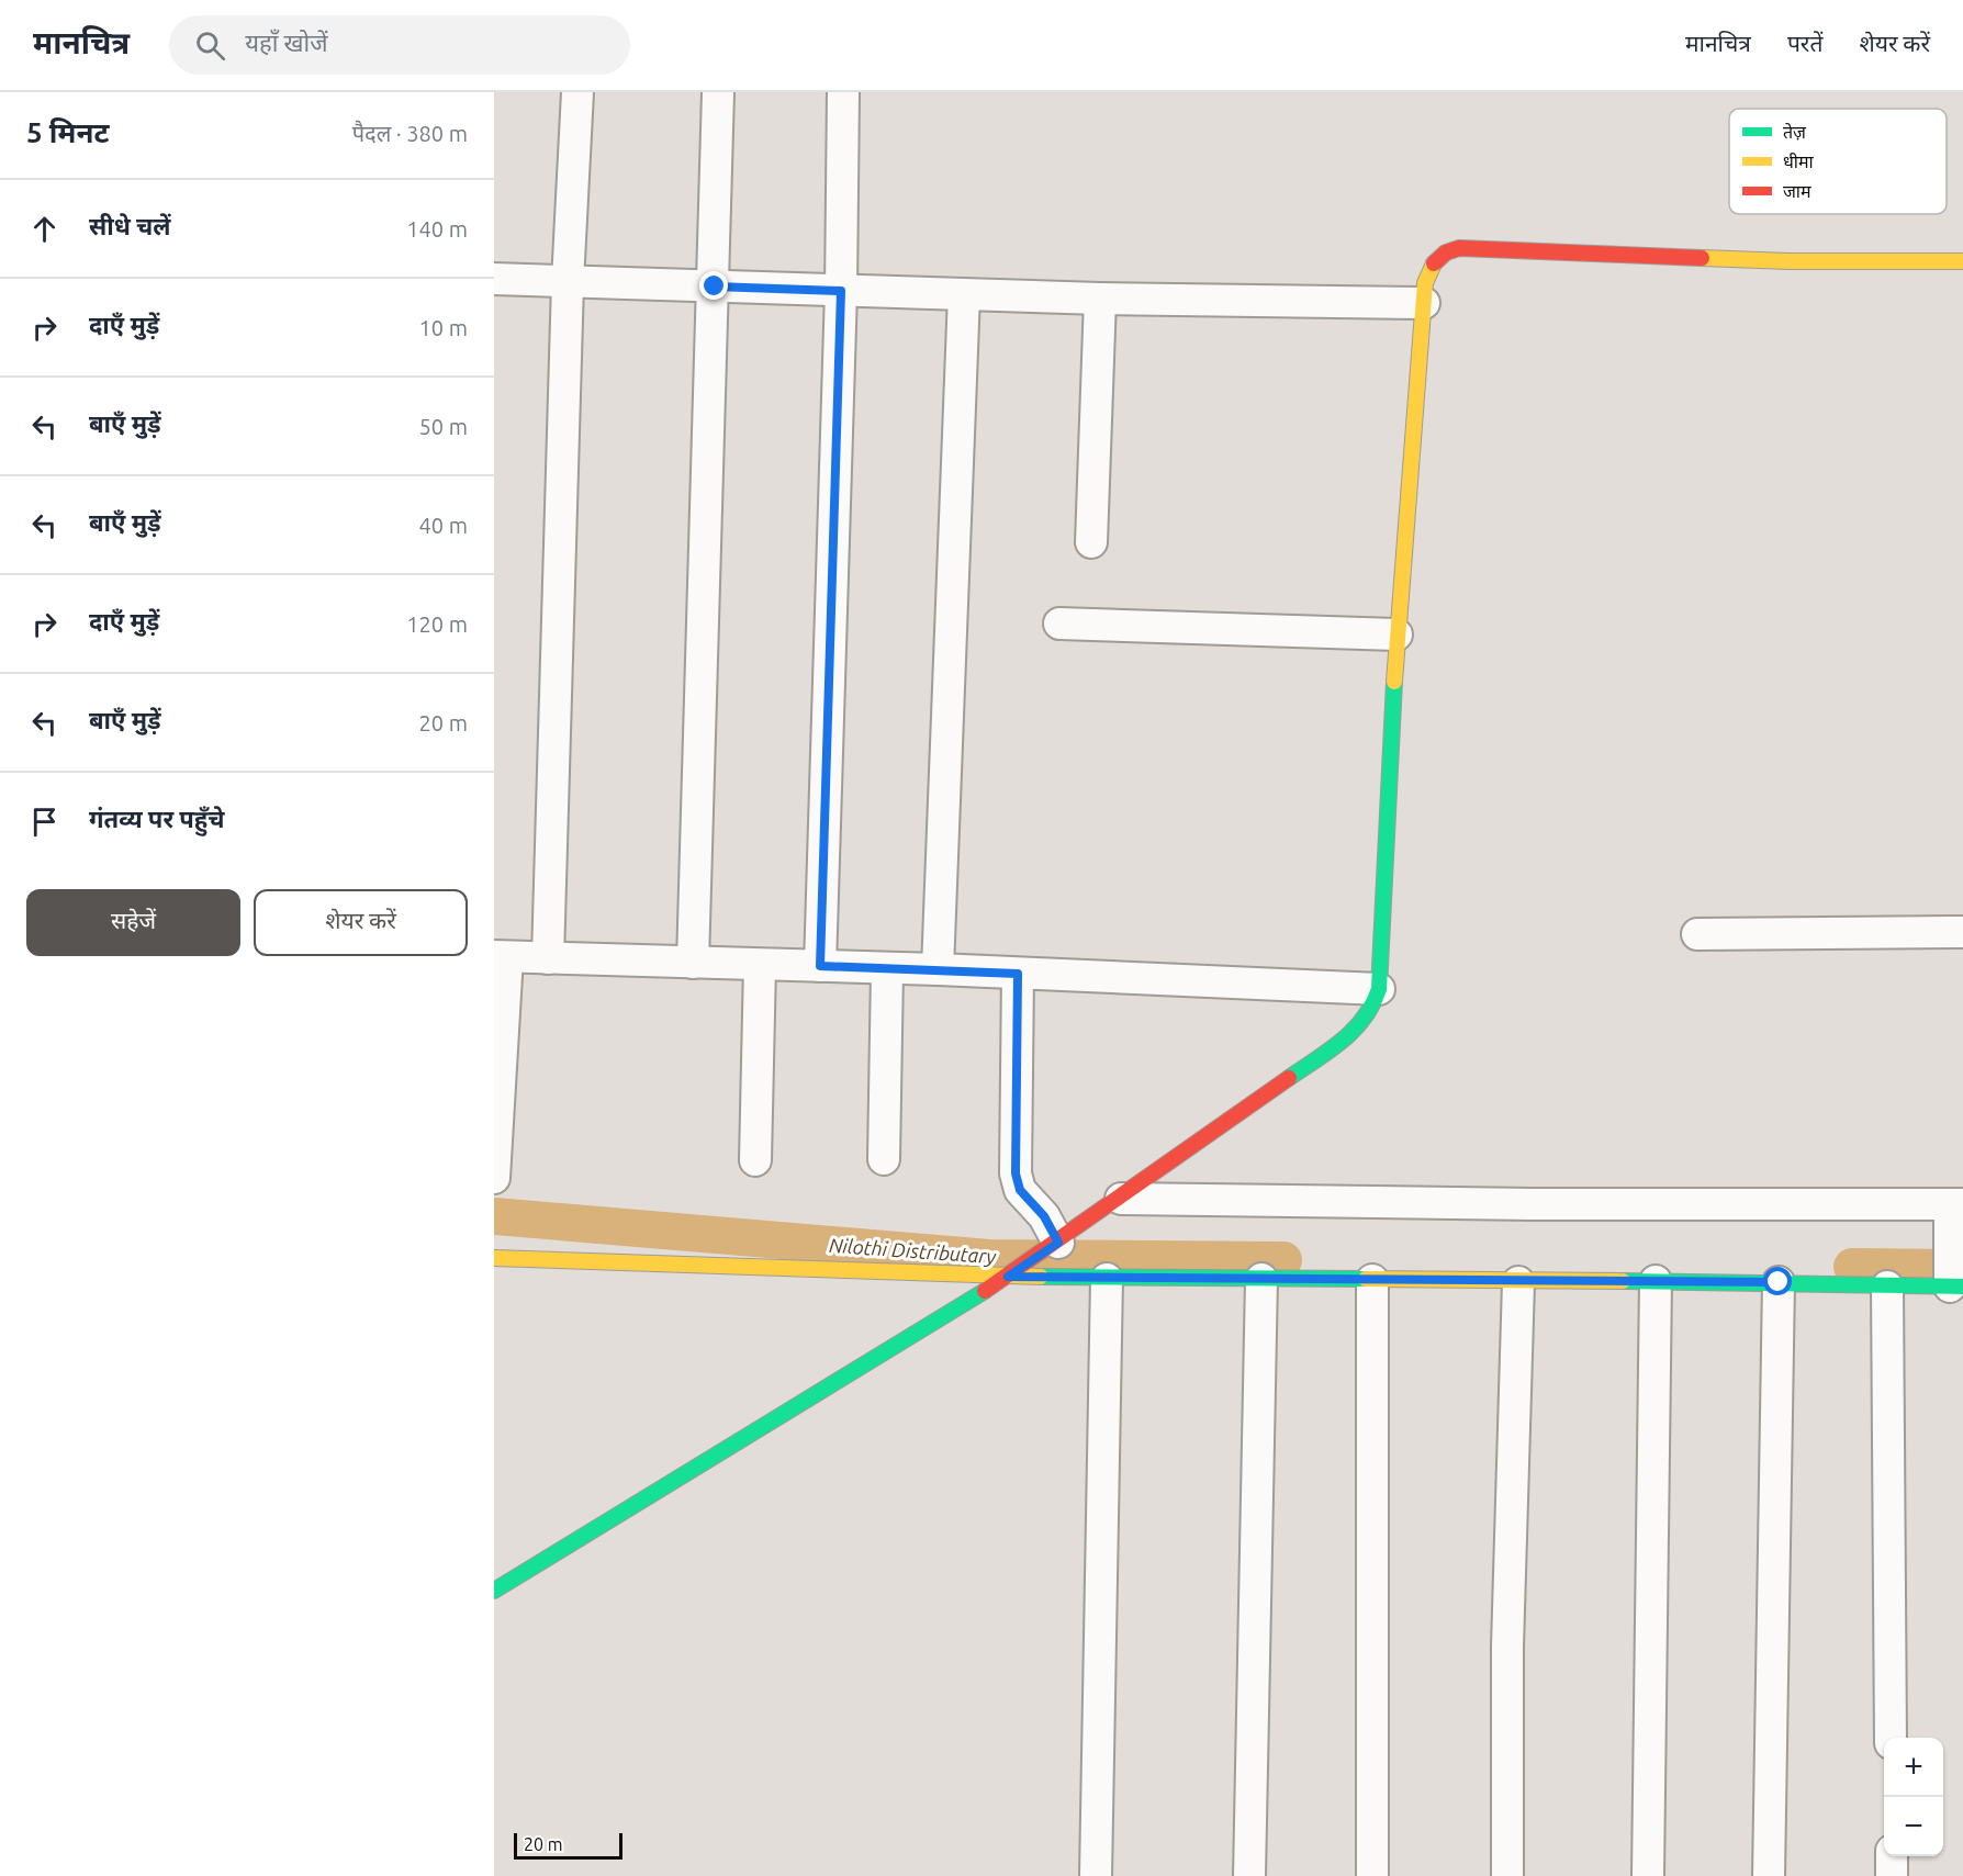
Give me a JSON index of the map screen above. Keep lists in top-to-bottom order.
{
  "water": ["Nilothi Distributary"],
  "legend": ["तेज़", "धीमा", "जाम"],
  "scale_bar": "20 m",
  "page": {
    "header": "मानचित्र",
    "search": "यहाँ खोजें",
    "nav": ["मानचित्र", "परतें", "शेयर करें"],
    "heading": ["5 मिनट", "पैदल · 380 m"],
    "list": [
      ["सीधे चलें", "140 m"],
      ["दाएँ मुड़ें", "10 m"],
      ["बाएँ मुड़ें", "50 m"],
      ["बाएँ मुड़ें", "40 m"],
      ["दाएँ मुड़ें", "120 m"],
      ["बाएँ मुड़ें", "20 m"],
      "गंतव्य पर पहुँचे"
    ],
    "buttons": ["सहेजें", "शेयर करें"],
    "map_buttons": ["+", "−"],
    "scale": "20 m"
  }
}
